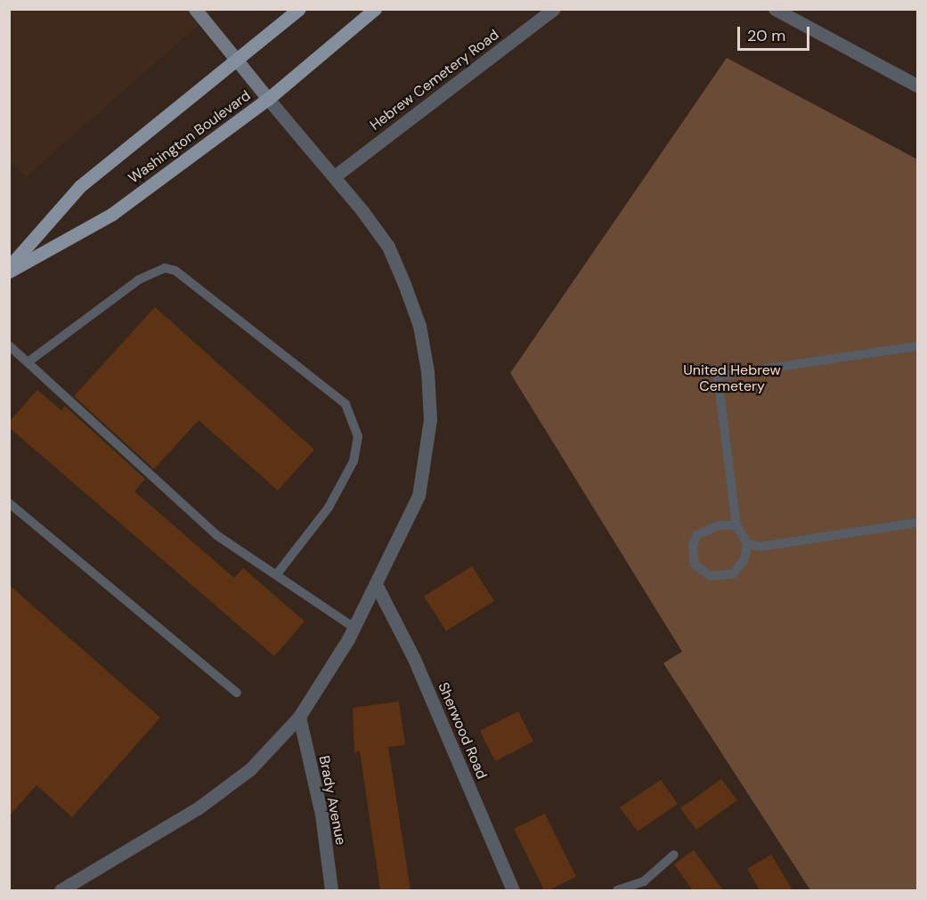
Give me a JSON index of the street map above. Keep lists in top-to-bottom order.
{
  "streets": {
    "main road": ["Washington Boulevard"],
    "street": ["Hebrew Cemetery Road", "Sherwood Road", "Brady Avenue"]
  },
  "parks": ["United Hebrew Cemetery"],
  "scale_bar": "20 m"
}
